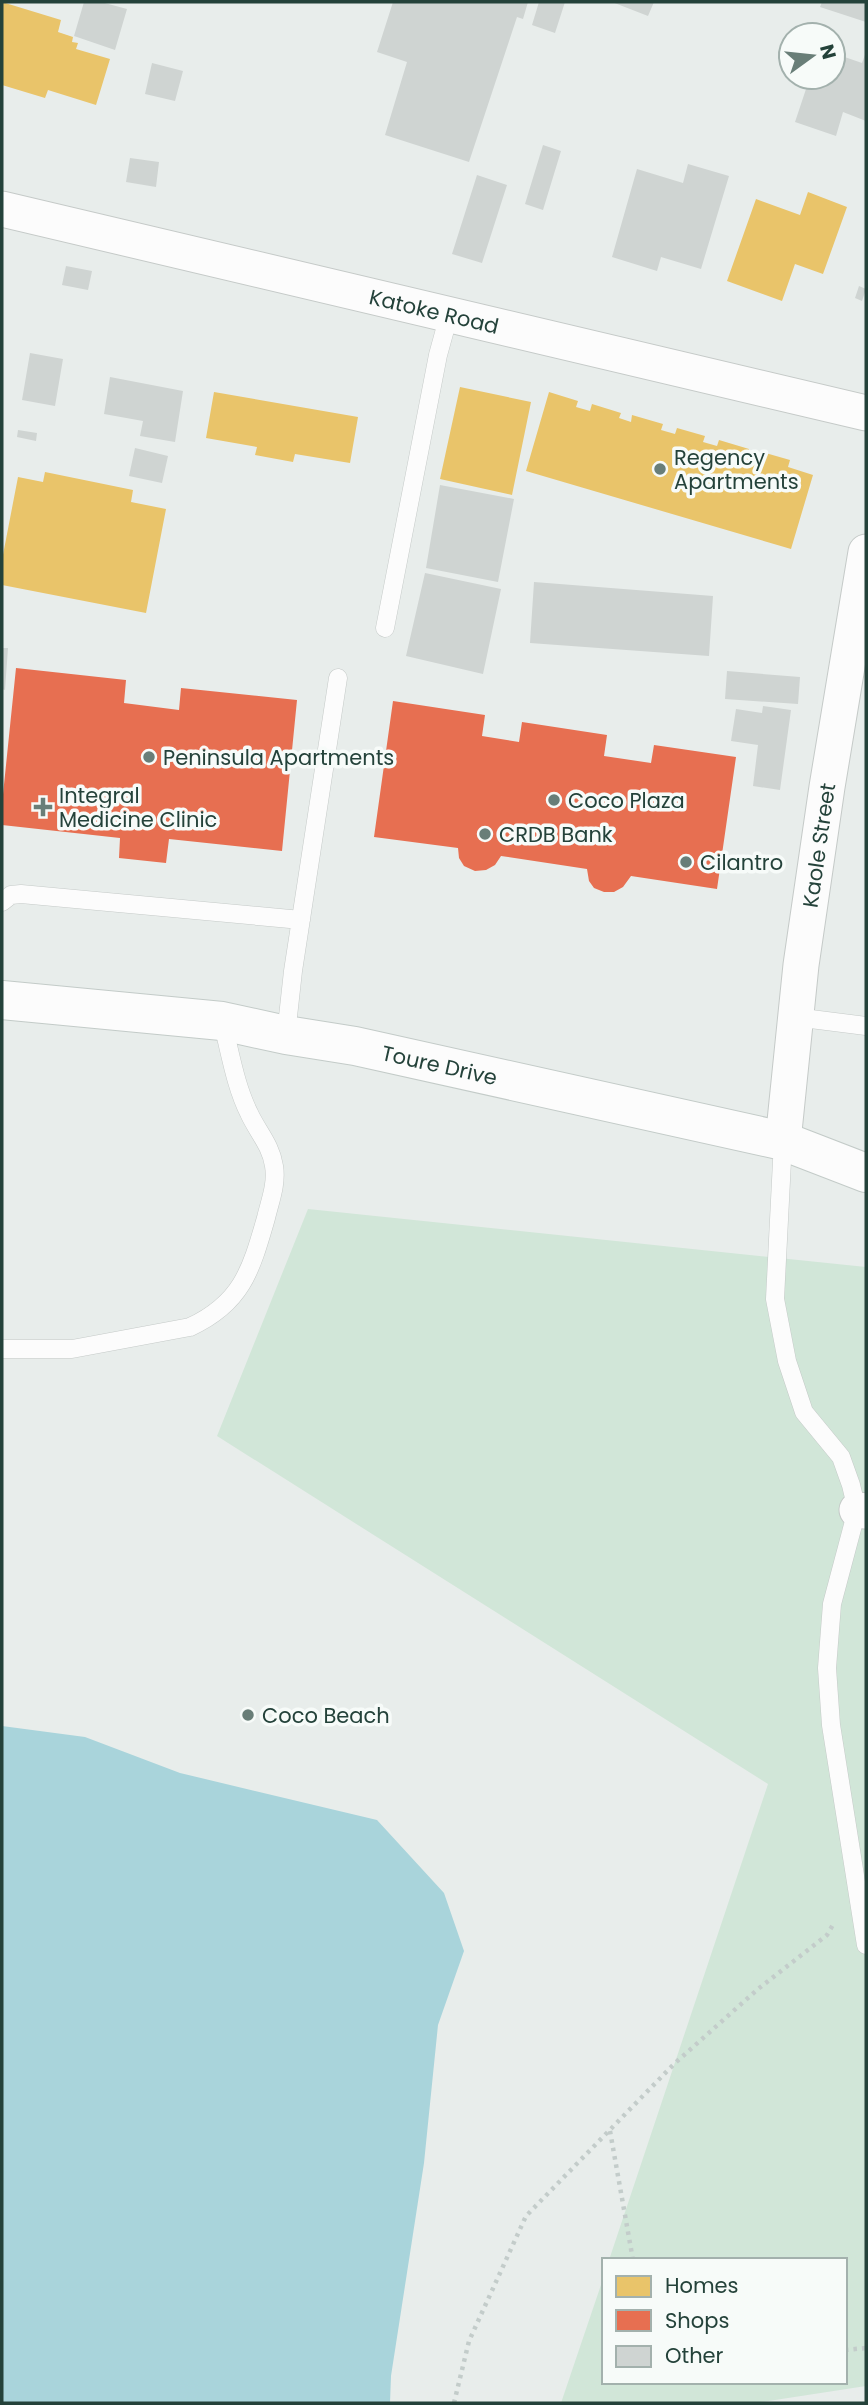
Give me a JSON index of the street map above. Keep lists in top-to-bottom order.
{
  "streets": {
    "street": ["Katoke Road", "Kaole Street", "Toure Drive"]
  },
  "crossings": [
    ["Kaole Street", "Toure Drive"]
  ],
  "places": {
    "other": [
      "Regency Apartments",
      "Peninsula Apartments",
      "Coco Plaza",
      "CRDB Bank",
      "Cilantro",
      "Coco Beach"
    ],
    "health": ["Integral Medicine Clinic"]
  },
  "legend": ["Homes", "Shops", "Other"],
  "north": "right"
}
